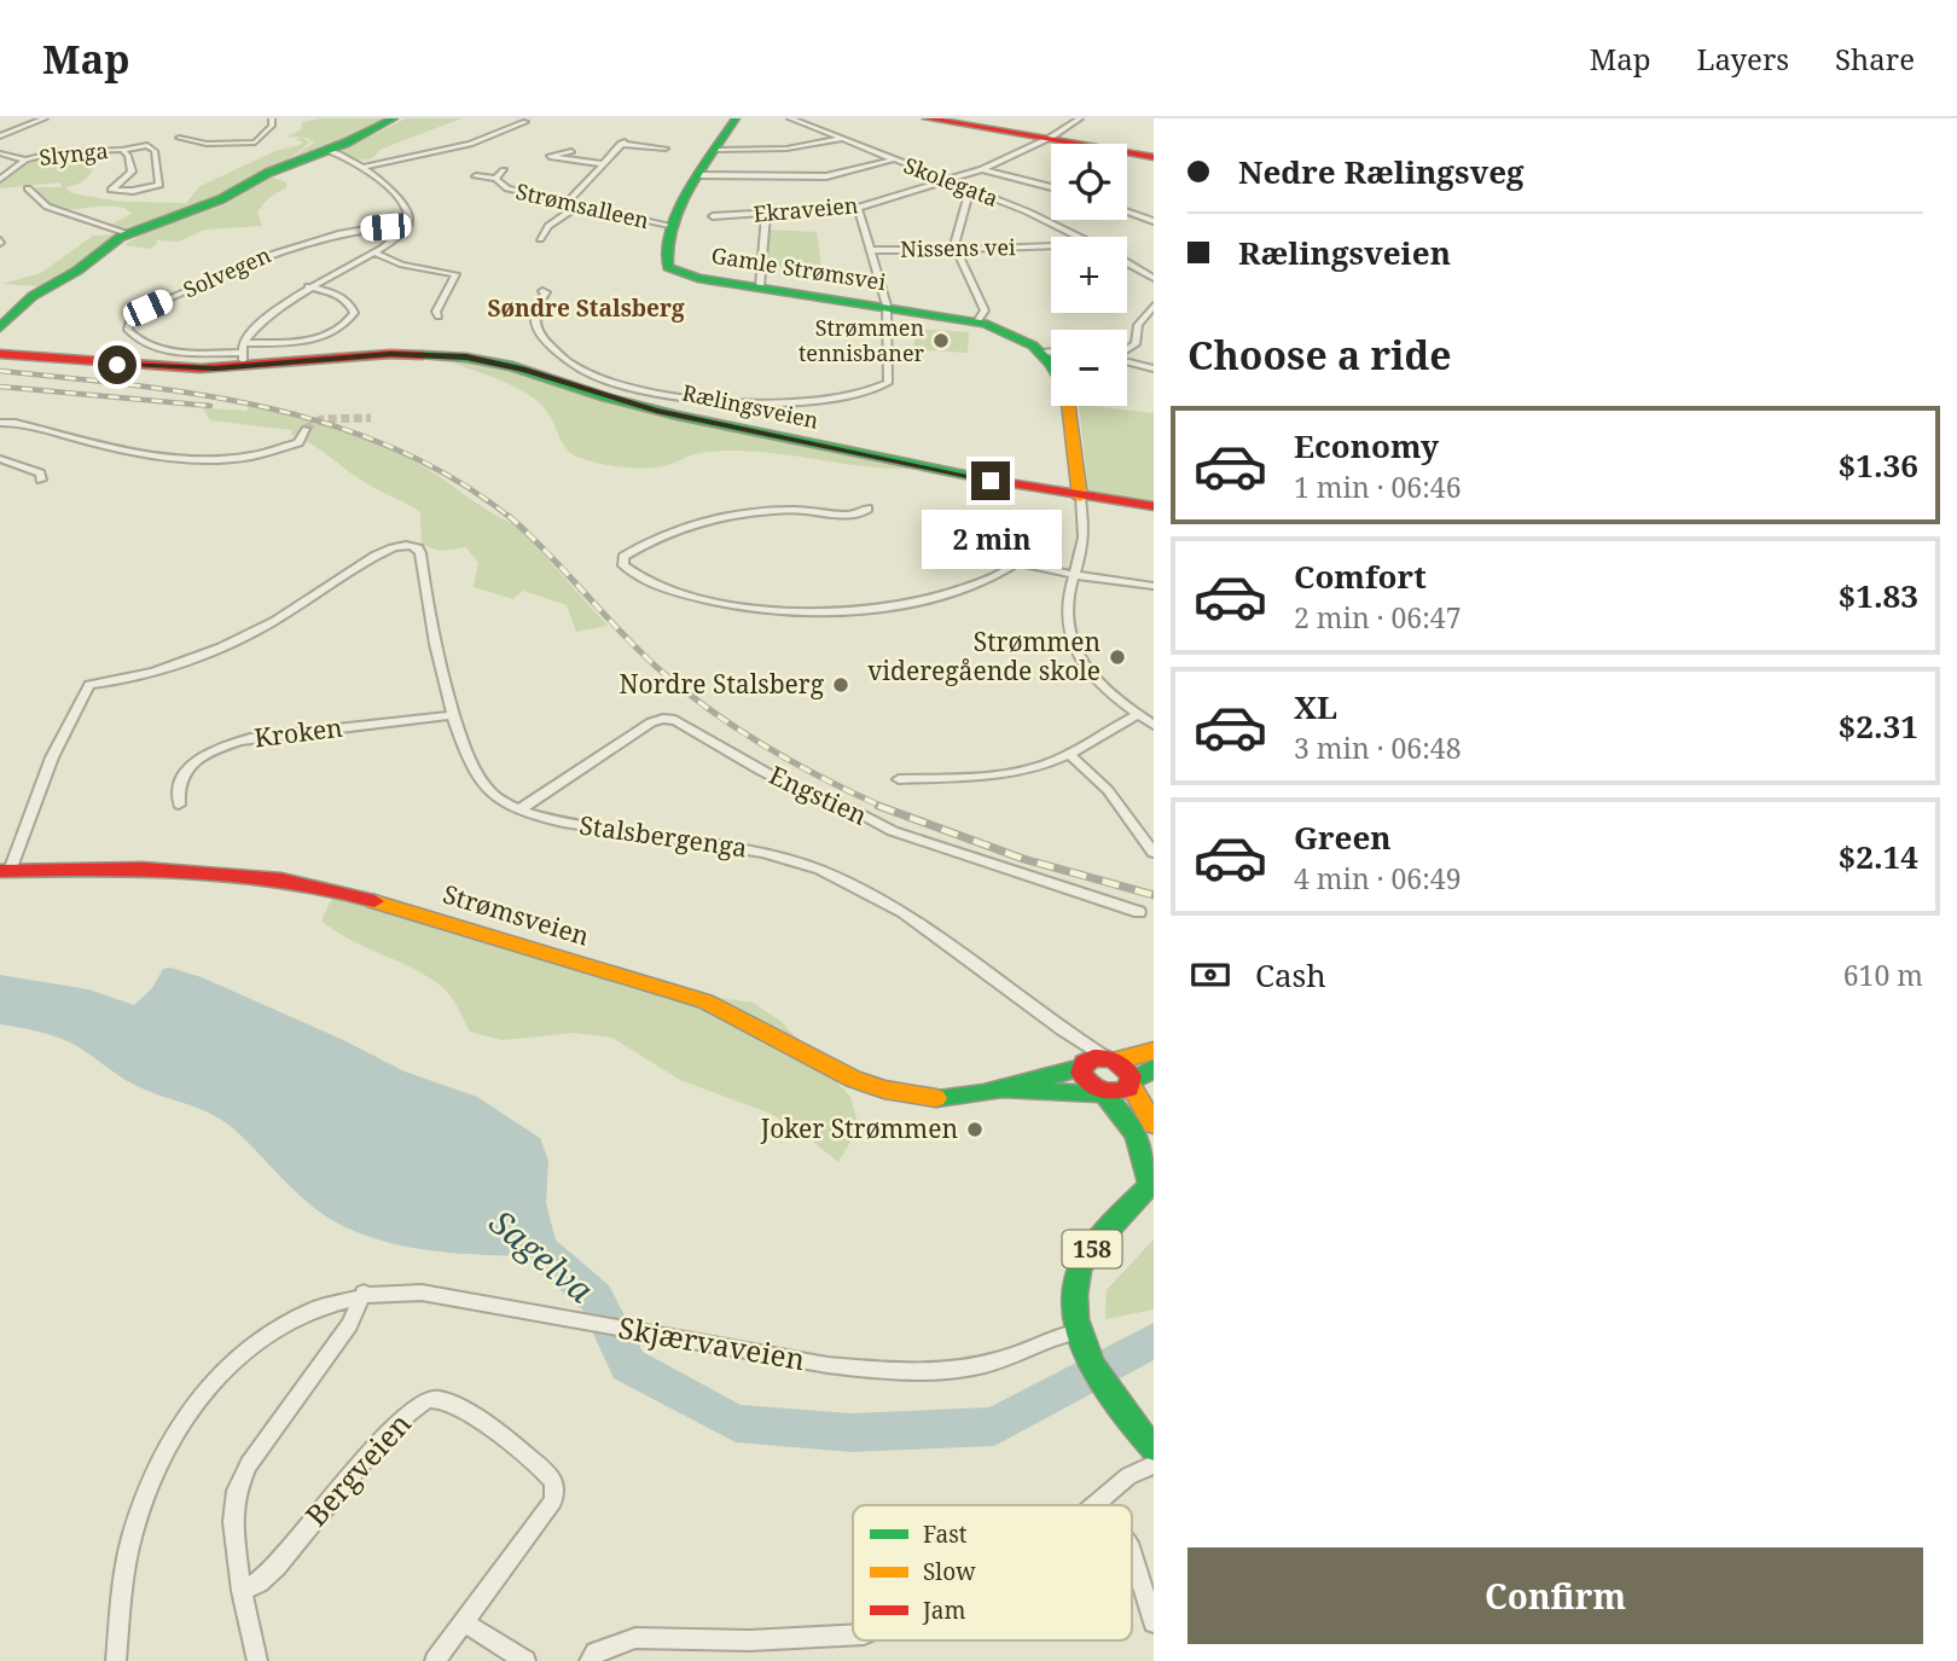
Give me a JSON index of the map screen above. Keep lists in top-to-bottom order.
{
  "streets": {
    "main road": [
      "Gamle Strømsvei",
      "Rælingsveien",
      "Strømsveien",
      "158"
    ],
    "street": [
      "Slynga",
      "Skolegata",
      "Strømsalleen",
      "Ekraveien",
      "Nissens vei",
      "Solvegen",
      "Kroken",
      "Engstien",
      "Stalsbergenga",
      "Skjærvaveien",
      "Bergveien"
    ]
  },
  "crossings": [
    ["Skolegata", "Ekraveien"],
    ["Strømsalleen", "Gamle Strømsvei"],
    ["Gamle Strømsvei", "Rælingsveien"],
    ["Solvegen", "Rælingsveien"],
    ["Kroken", "Stalsbergenga"],
    ["Engstien", "Stalsbergenga"],
    ["Stalsbergenga", "Strømsveien"],
    ["Stalsbergenga", "158"],
    ["Strømsveien", "158"],
    ["158", "Skjærvaveien"]
  ],
  "districts": ["Søndre Stalsberg"],
  "water": ["Sagelva"],
  "places": [
    "Strømmen tennisbaner",
    "Strømmen videregående skole",
    "Nordre Stalsberg",
    "Joker Strømmen"
  ],
  "legend": ["Fast", "Slow", "Jam"],
  "page": {
    "header": "Map",
    "nav": ["Map", "Layers", "Share"],
    "banner": ["Nedre Rælingsveg", "Rælingsveien"],
    "map_buttons": ["+", "−"],
    "heading": "Choose a ride",
    "list": [
      {
        "name": "Economy",
        "note": "1 min · 06:46",
        "value": "$1.36"
      },
      {
        "name": "Comfort",
        "note": "2 min · 06:47",
        "value": "$1.83"
      },
      {
        "name": "XL",
        "note": "3 min · 06:48",
        "value": "$2.31"
      },
      {
        "name": "Green",
        "note": "4 min · 06:49",
        "value": "$2.14"
      }
    ],
    "bubble": "2 min",
    "pay": ["Cash", "610 m"],
    "buttons": "Confirm"
  }
}
